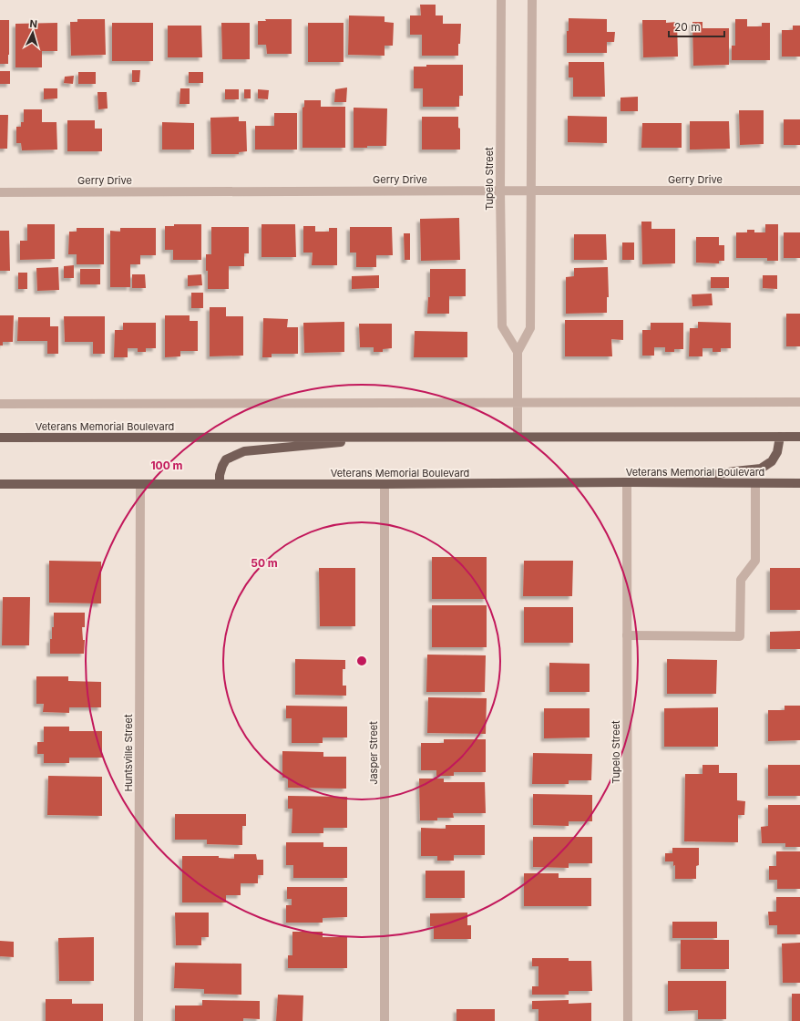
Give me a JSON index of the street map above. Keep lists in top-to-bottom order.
{
  "streets": {
    "main road": ["Veterans Memorial Boulevard"],
    "street": [
      "Tupelo Street",
      "Gerry Drive",
      "Huntsville Street",
      "Jasper Street"
    ]
  },
  "crossings": [
    ["Tupelo Street", "Gerry Drive"],
    ["Tupelo Street", "Veterans Memorial Boulevard"],
    ["Veterans Memorial Boulevard", "Huntsville Street"],
    ["Veterans Memorial Boulevard", "Jasper Street"]
  ],
  "scale_bar": "20 m",
  "north": "top",
  "rings": ["100 m", "50 m"]
}
